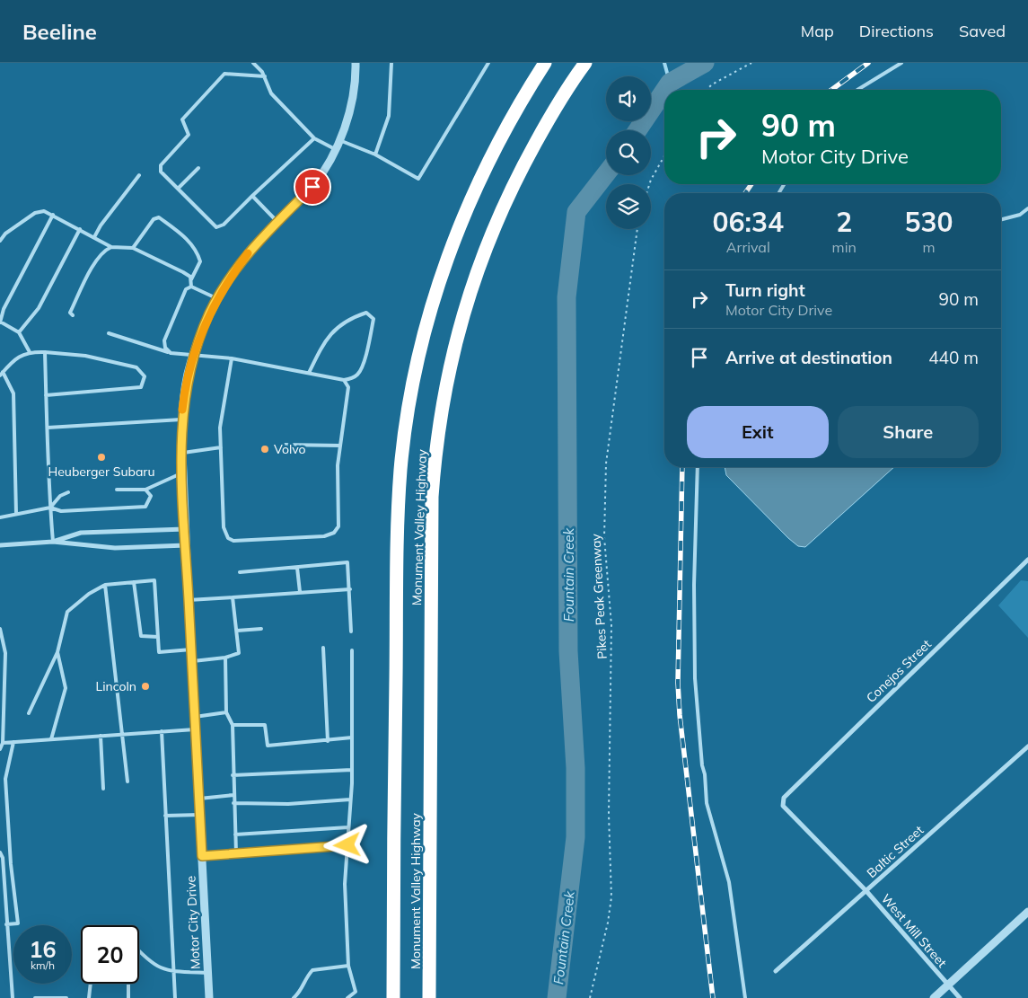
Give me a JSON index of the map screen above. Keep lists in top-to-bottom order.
{
  "streets": {
    "highway": ["Monument Valley Highway"],
    "street": [
      "Conejos Street",
      "Baltic Street",
      "Motor City Drive",
      "West Mill Street"
    ],
    "path": ["Pikes Peak Greenway"]
  },
  "crossings": [
    ["Conejos Street", "West Mill Street"],
    ["Baltic Street", "West Mill Street"]
  ],
  "water": ["Fountain Creek"],
  "places": ["Volvo", "Heuberger Subaru", "Lincoln"],
  "page": {
    "header": "Beeline",
    "nav": ["Map", "Directions", "Saved"],
    "turn": ["90 m", "Motor City Drive"],
    "eta": [
      "06:34",
      "Arrival",
      "2",
      "min",
      "530",
      "m"
    ],
    "list": [
      {
        "name": "Turn right",
        "note": "Motor City Drive",
        "value": "90 m"
      },
      {
        "name": "Arrive at destination",
        "value": "440 m"
      }
    ],
    "buttons": ["Exit", "Share"],
    "speed": "16 km/h",
    "limit": "20"
  }
}
